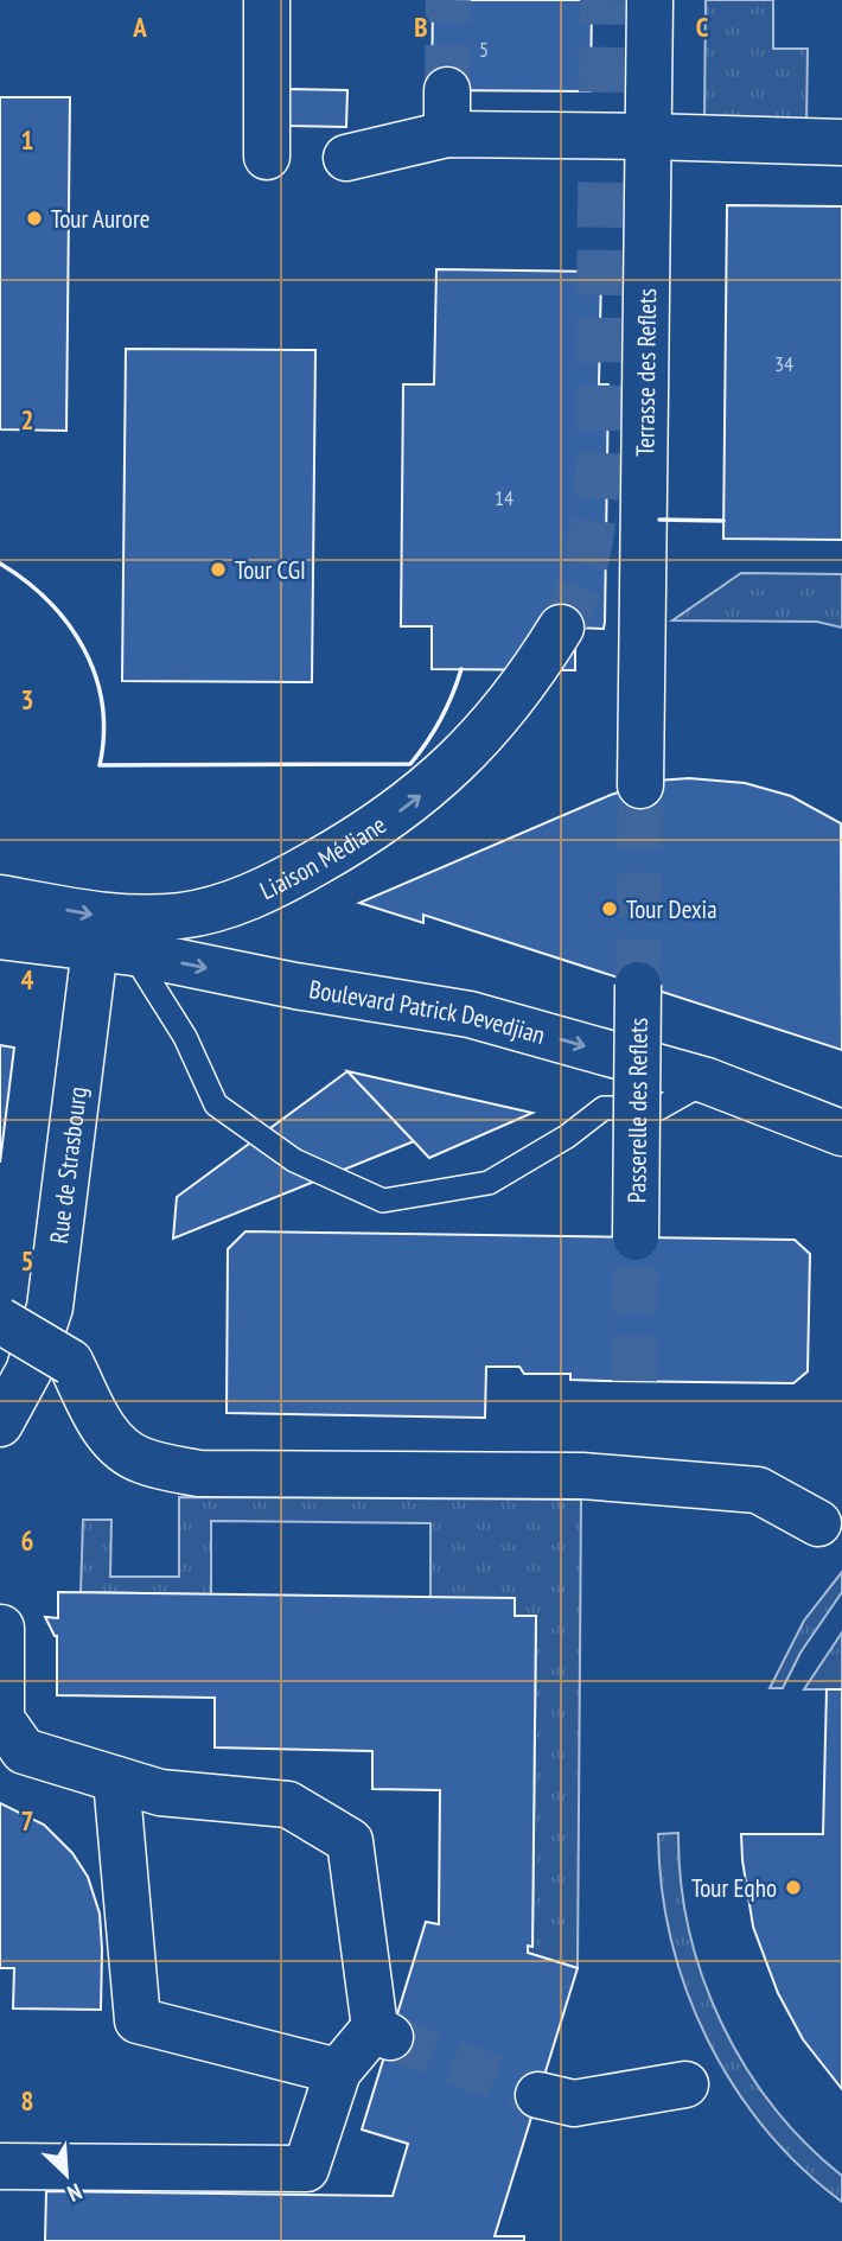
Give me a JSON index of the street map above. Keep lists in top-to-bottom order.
{
  "streets": {
    "street": [
      "Terrasse des Reflets",
      "Liaison Médiane",
      "Boulevard Patrick Devedjian",
      "Passerelle des Reflets",
      "Rue de Strasbourg"
    ]
  },
  "crossings": [
    ["Boulevard Patrick Devedjian", "Rue de Strasbourg"]
  ],
  "one_way": ["Liaison Médiane", "Boulevard Patrick Devedjian"],
  "places": [
    "Tour Aurore",
    "Tour CGI",
    "Tour Dexia",
    "Tour Eqho"
  ],
  "house_numbers": ["5", "34", "14"],
  "north": "bottom right",
  "grid": {
    "columns": ["A", "B", "C"],
    "rows": [
      "1",
      "2",
      "3",
      "4",
      "5",
      "6",
      "7",
      "8"
    ]
  }
}
